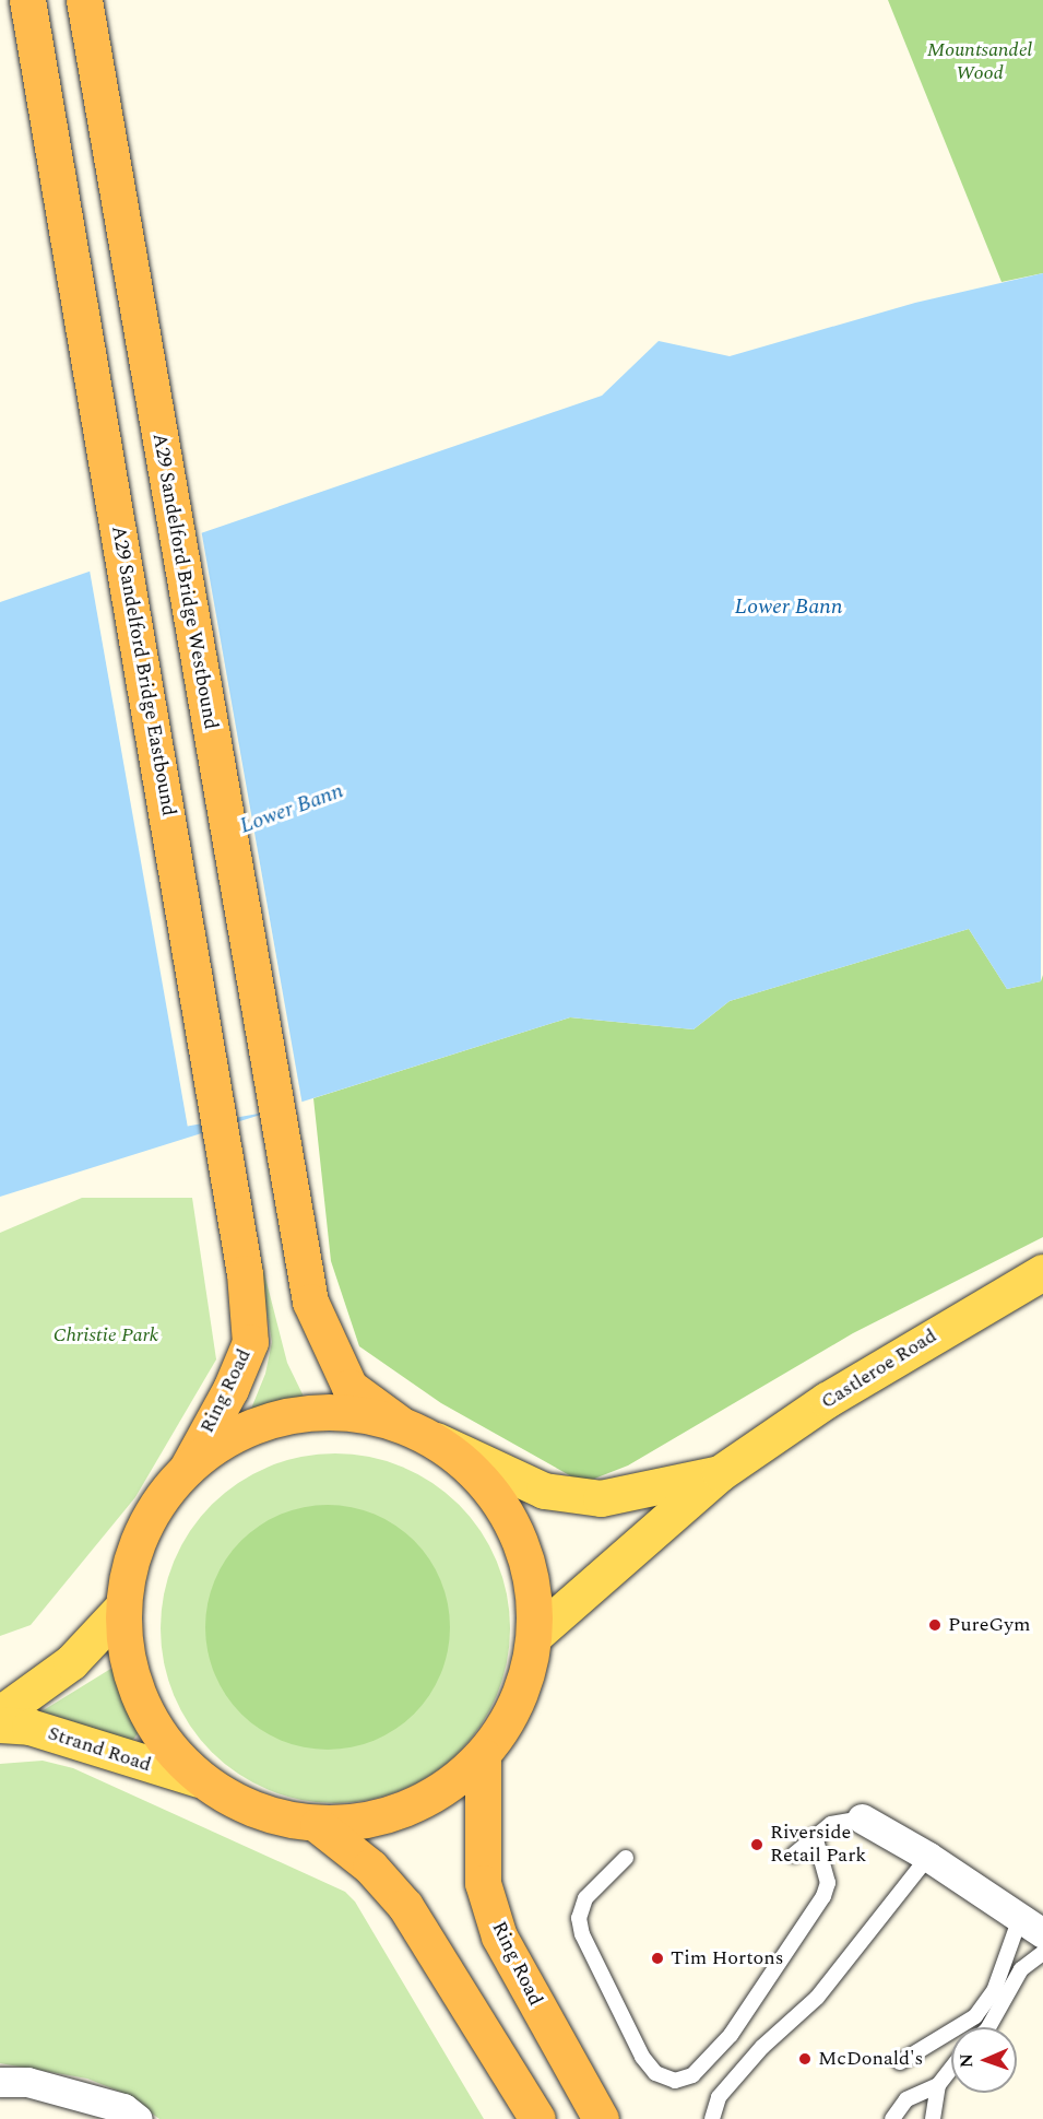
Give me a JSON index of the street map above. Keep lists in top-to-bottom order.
{
  "streets": {
    "highway": ["A29 Sandelford Bridge Westbound", "A29 Sandelford Bridge Eastbound", "Ring Road"],
    "main road": ["Castleroe Road", "Strand Road"]
  },
  "crossings": [
    ["A29 Sandelford Bridge Eastbound", "Ring Road"]
  ],
  "water": ["Lower Bann"],
  "parks": ["Mountsandel Wood", "Christie Park"],
  "places": [
    "PureGym",
    "Riverside Retail Park",
    "Tim Hortons",
    "McDonald's"
  ],
  "north": "left"
}
